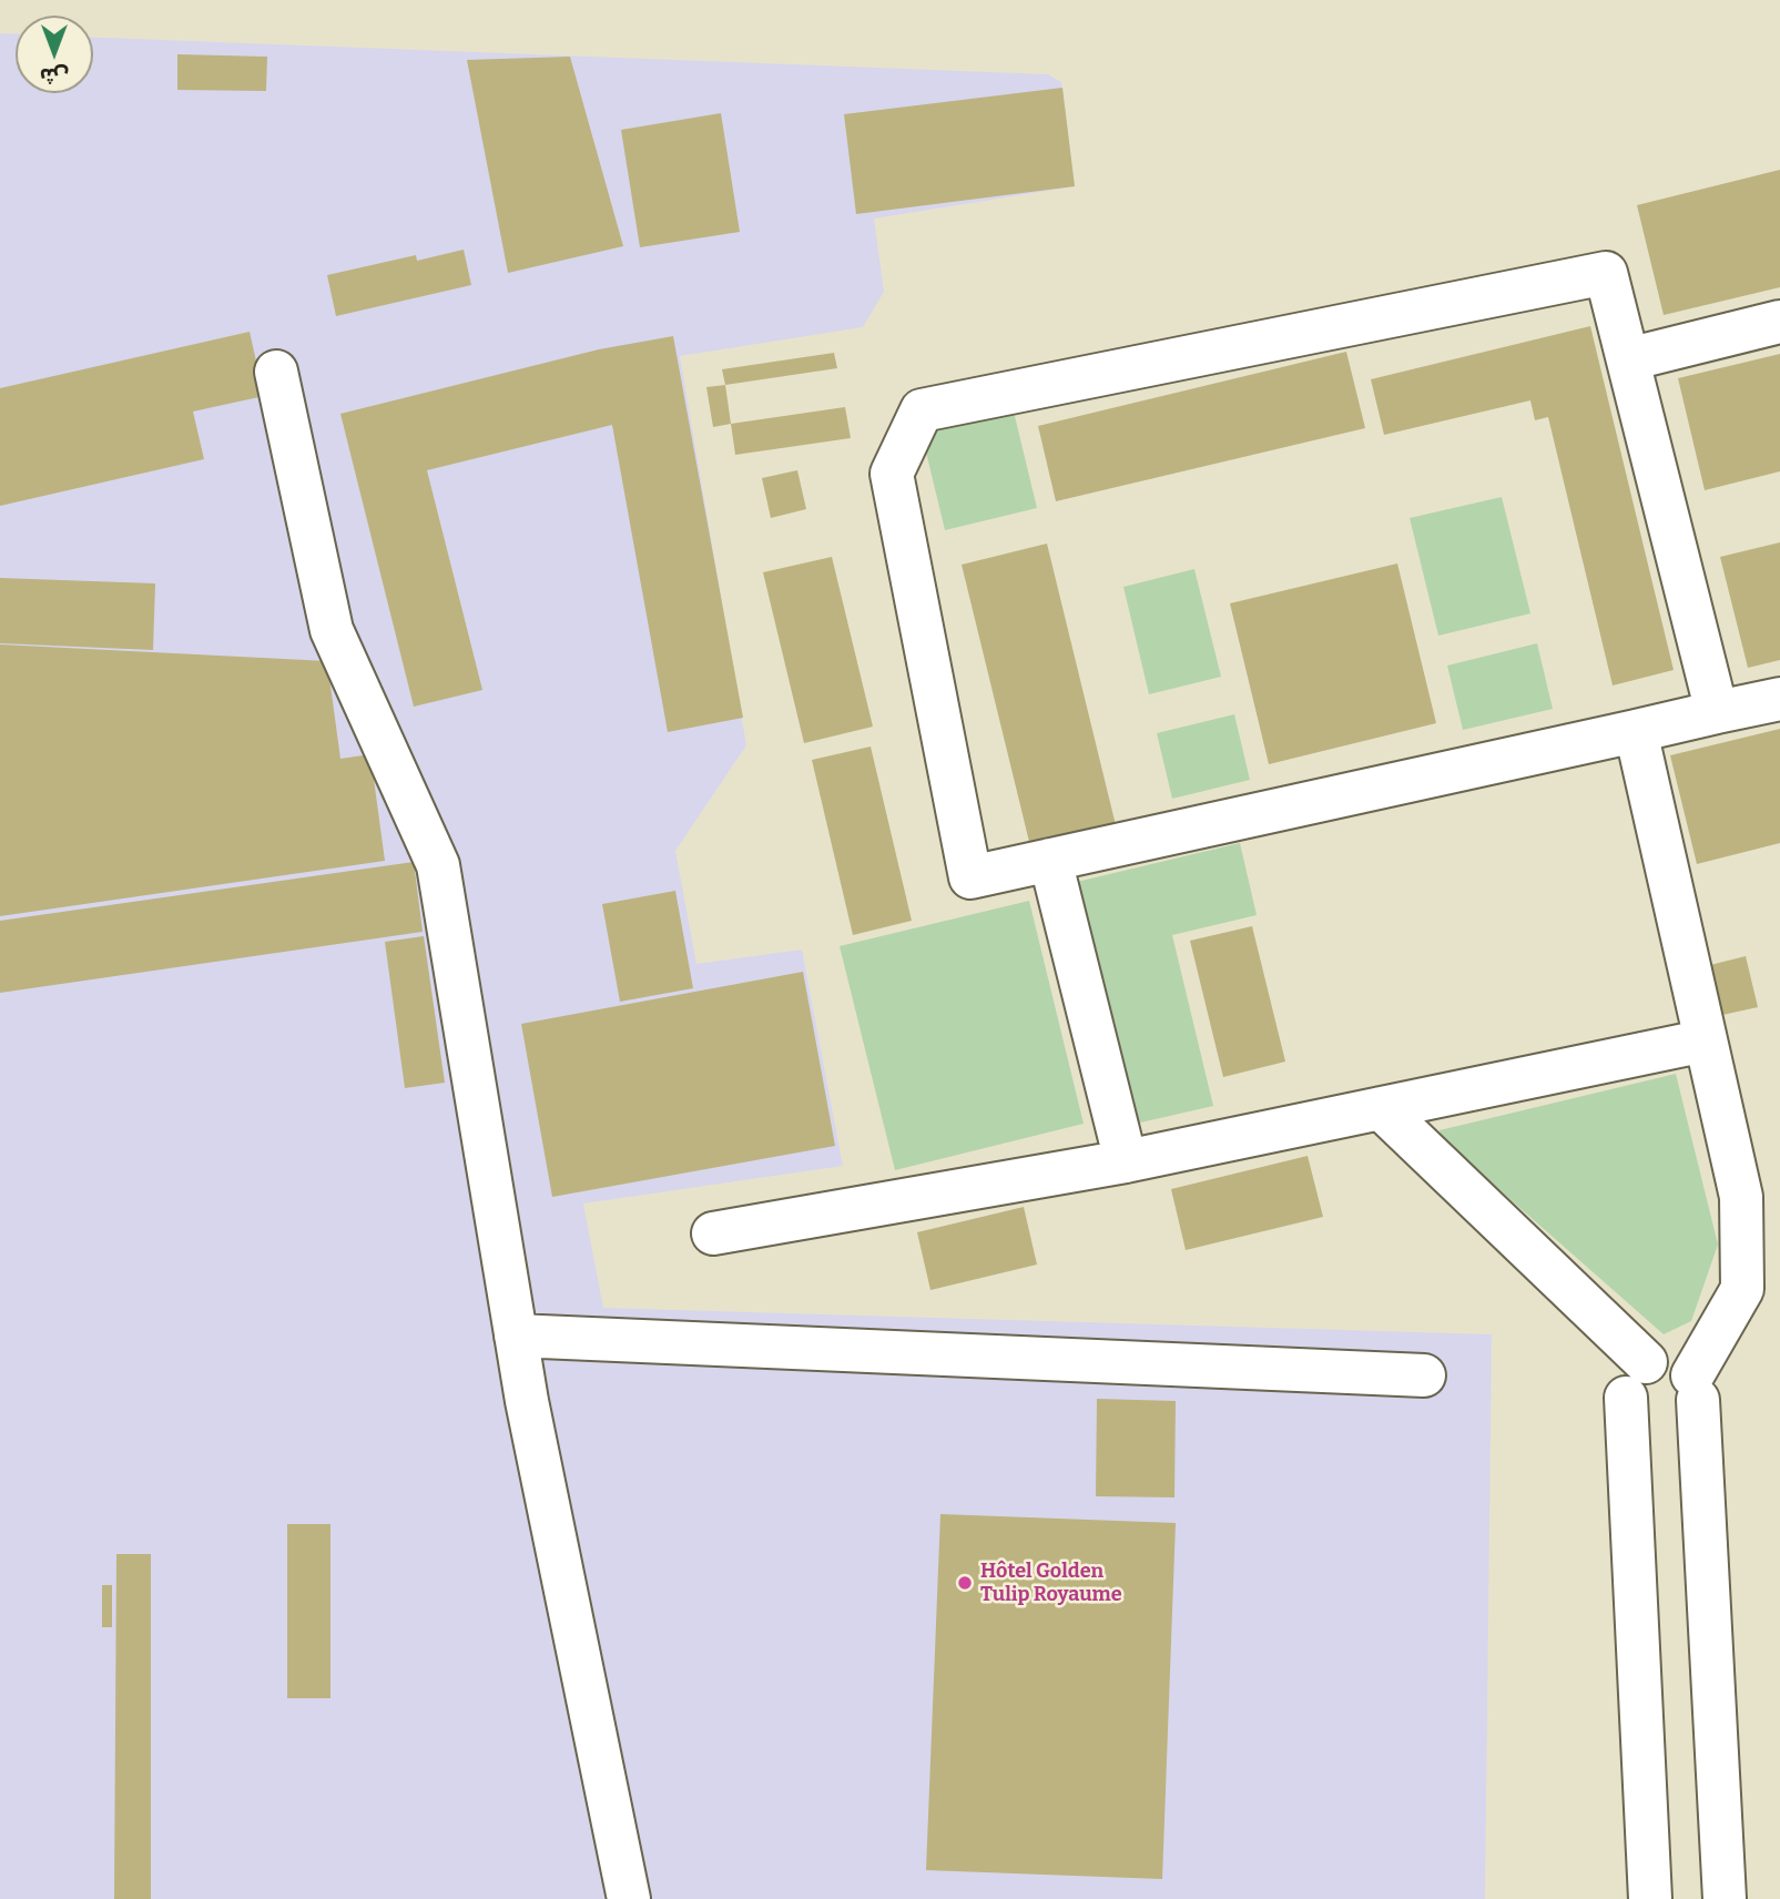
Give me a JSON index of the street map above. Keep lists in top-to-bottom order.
{
  "places": ["Hôtel Golden Tulip Royaume"],
  "north": "bottom"
}
